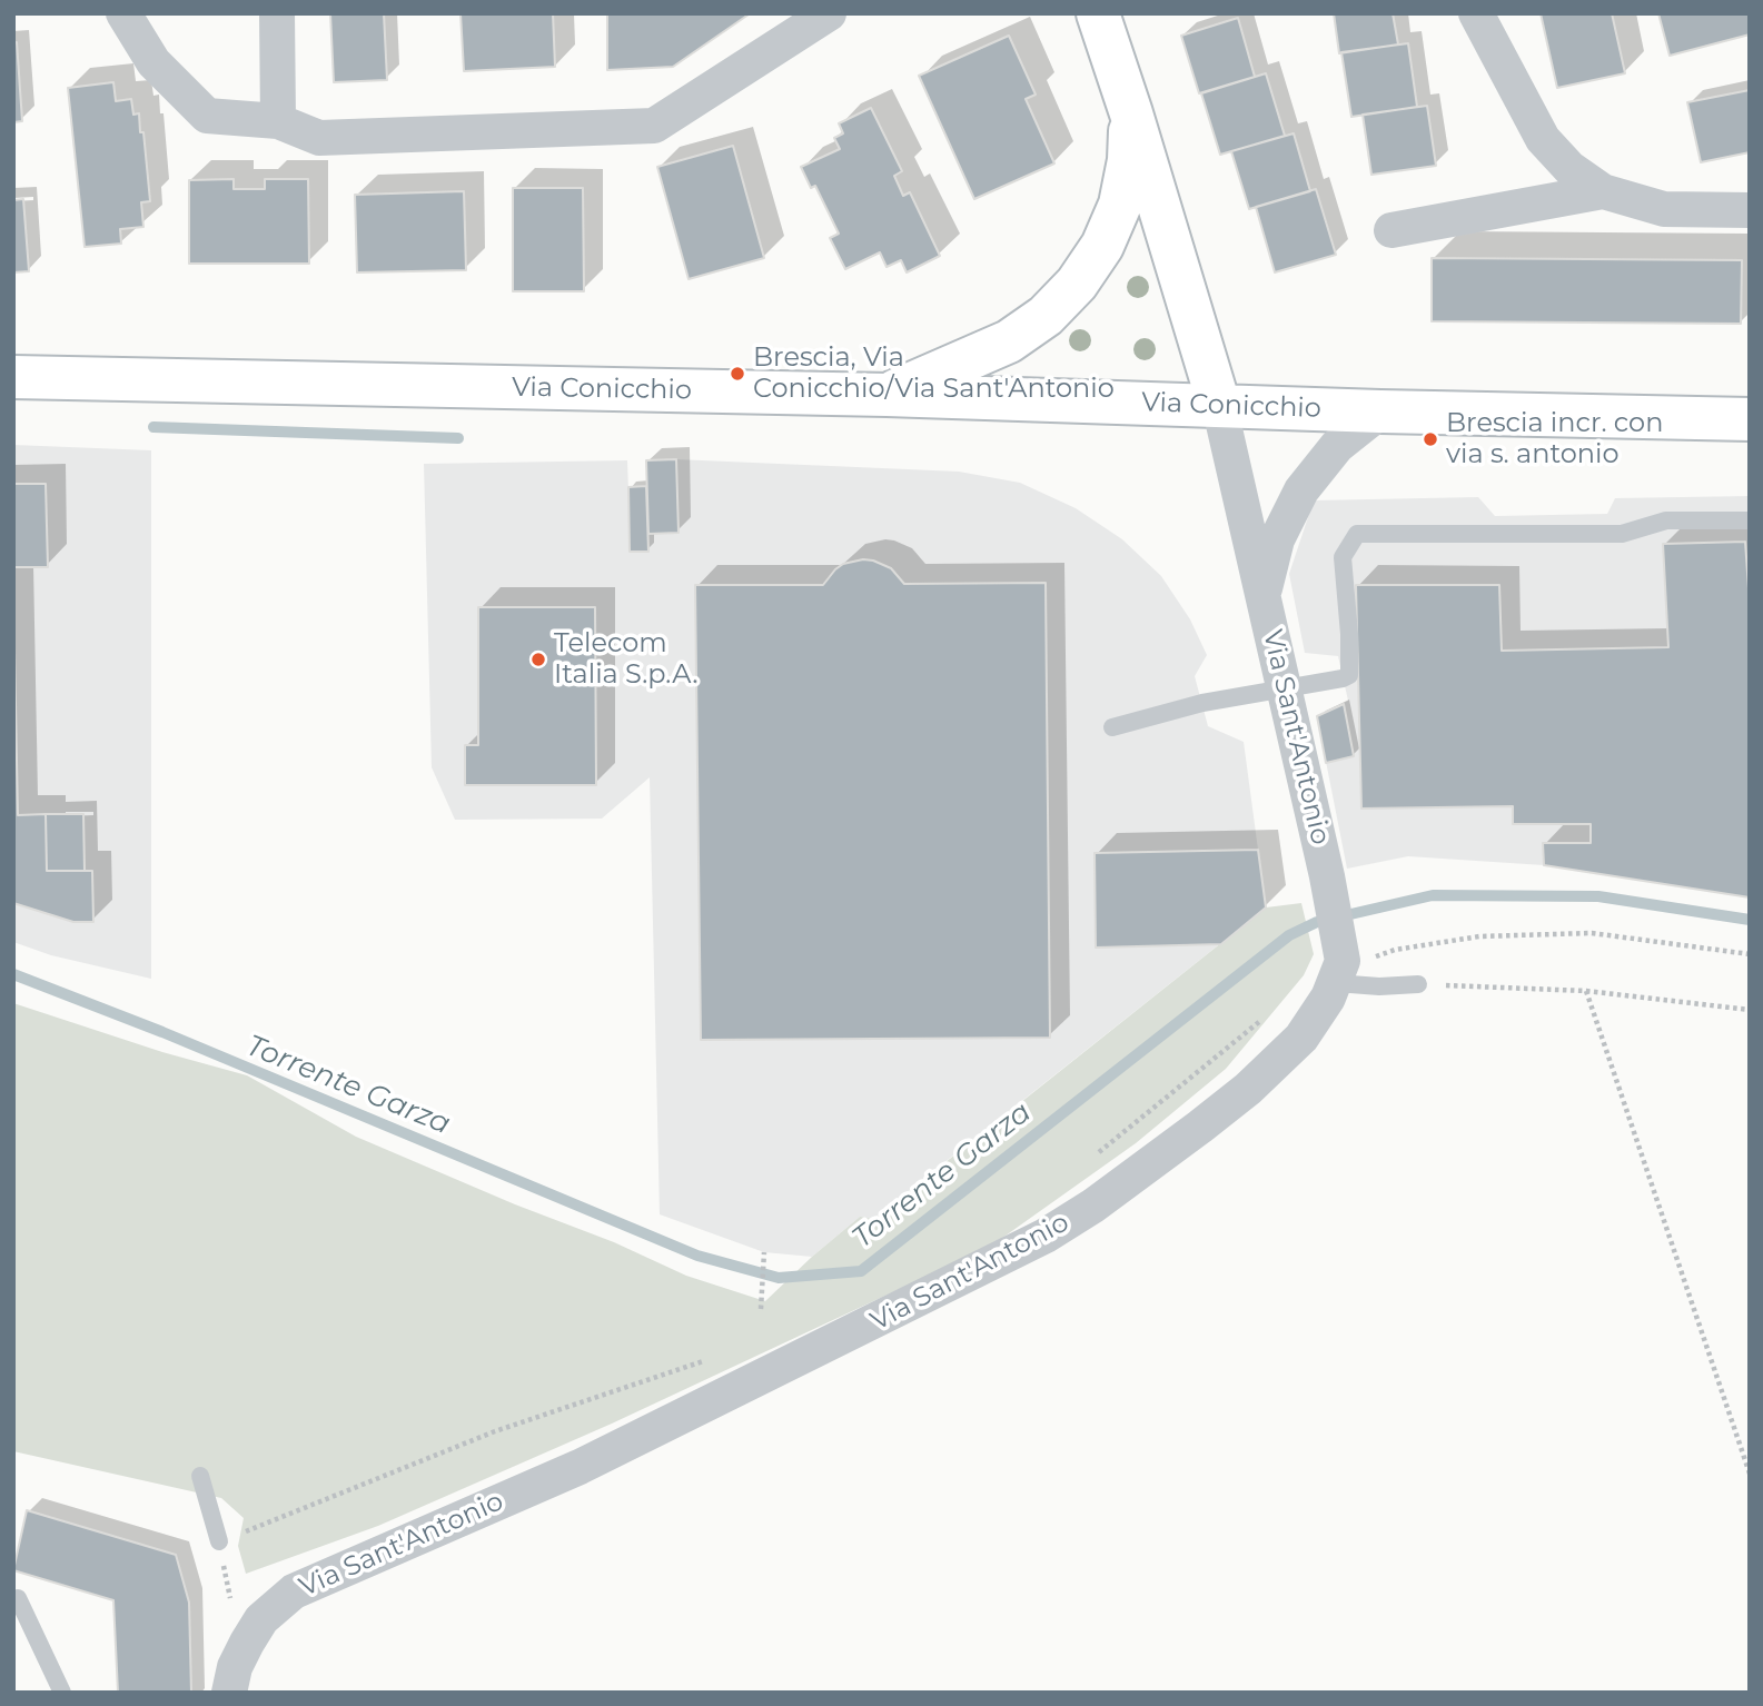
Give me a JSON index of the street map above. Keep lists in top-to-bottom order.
{
  "streets": {
    "main road": ["Via Conicchio"],
    "street": ["Via Sant'Antonio"]
  },
  "crossings": [
    ["Via Conicchio", "Via Sant'Antonio"]
  ],
  "water": ["Torrente Garza"],
  "places": ["Brescia, Via Conicchio/Via Sant'Antonio", "Brescia incr. con via s. antonio", "Telecom Italia S.p.A."]
}
